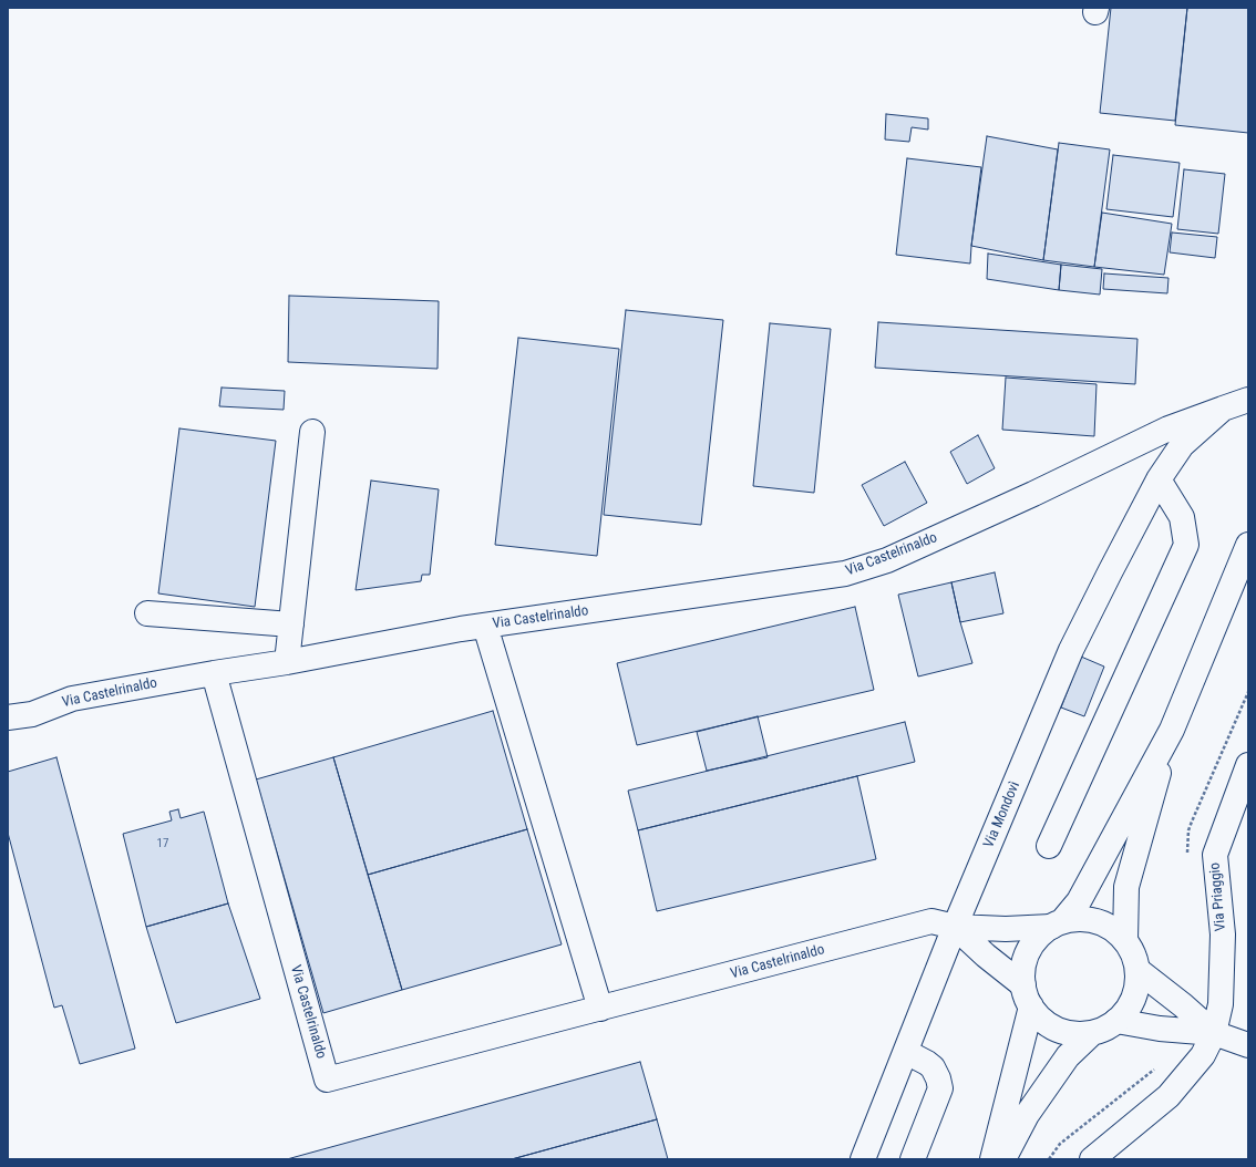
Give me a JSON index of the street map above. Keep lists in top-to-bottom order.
{
  "streets": {
    "street": ["Via Castelrinaldo", "Via Mondovì", "Via Priaggio"]
  },
  "crossings": [
    ["Via Castelrinaldo", "Via Mondovì"]
  ],
  "house_numbers": ["17"]
}
